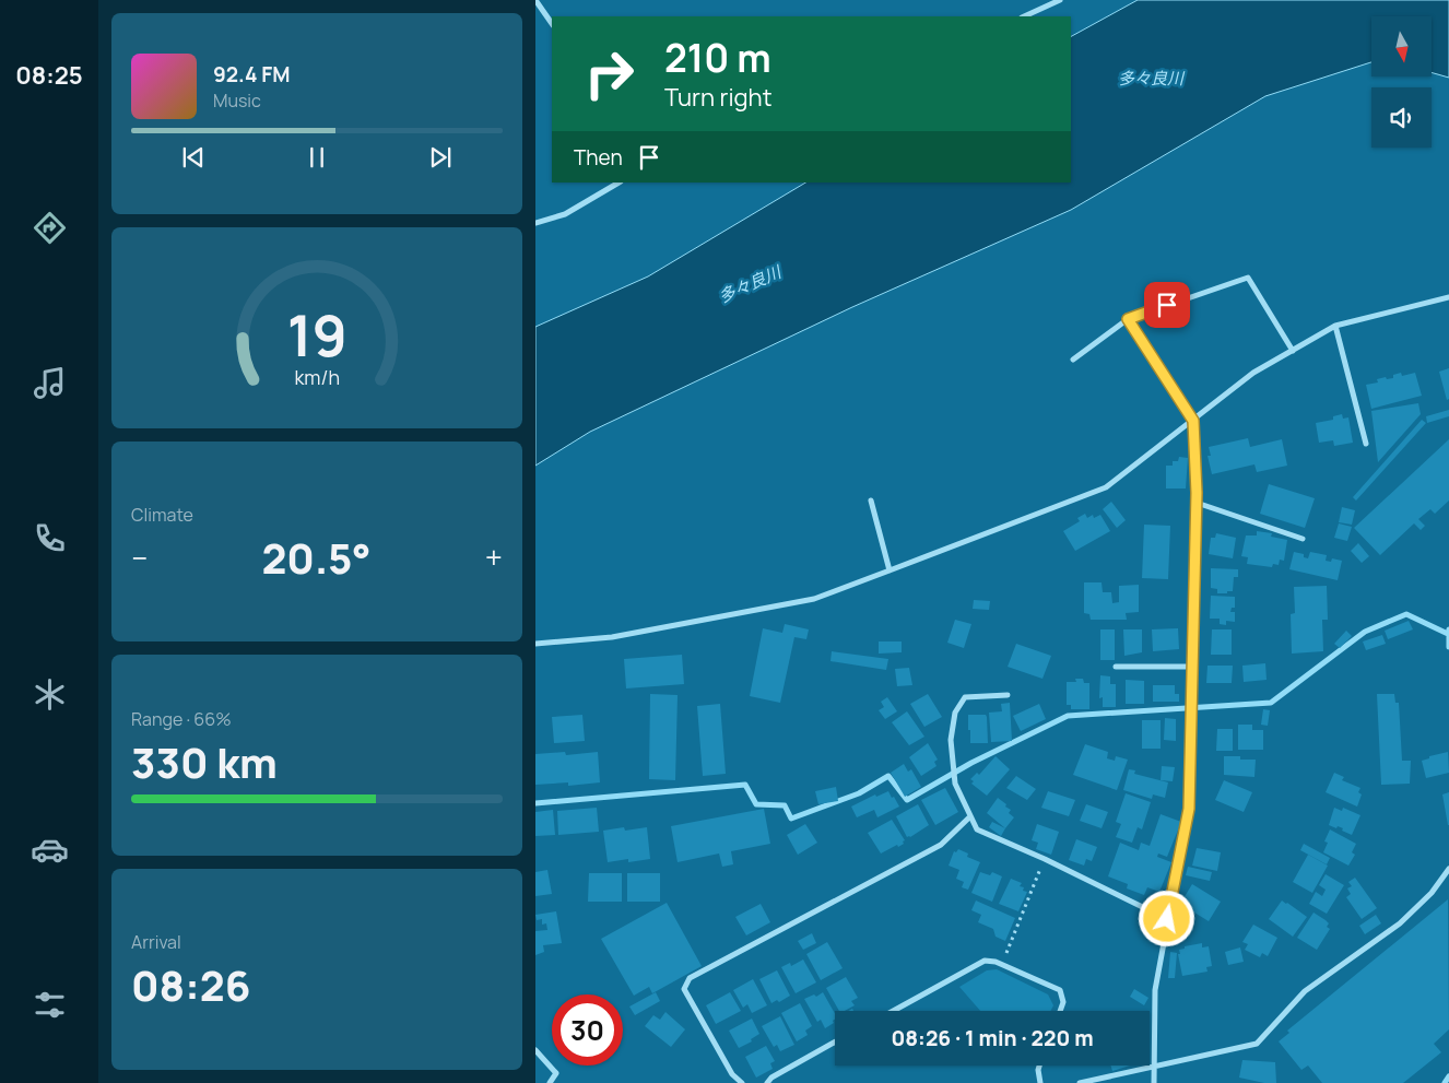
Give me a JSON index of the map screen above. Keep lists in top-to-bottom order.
{
  "water": ["多々良川"],
  "north": "bottom",
  "page": {
    "tabs": "08:25",
    "turn": ["210 m", "Turn right"],
    "song": ["92.4 FM", "Music"],
    "then": "Then",
    "tile": [
      "Climate",
      ["Range · 66%", "330 km"],
      ["Arrival", "08:26"]
    ],
    "heat": ["−", "20.5°", "+"],
    "limit": "30",
    "trip": "08:26 · 1 min · 220 m",
    "gauge": ["19", "km/h"]
  }
}
